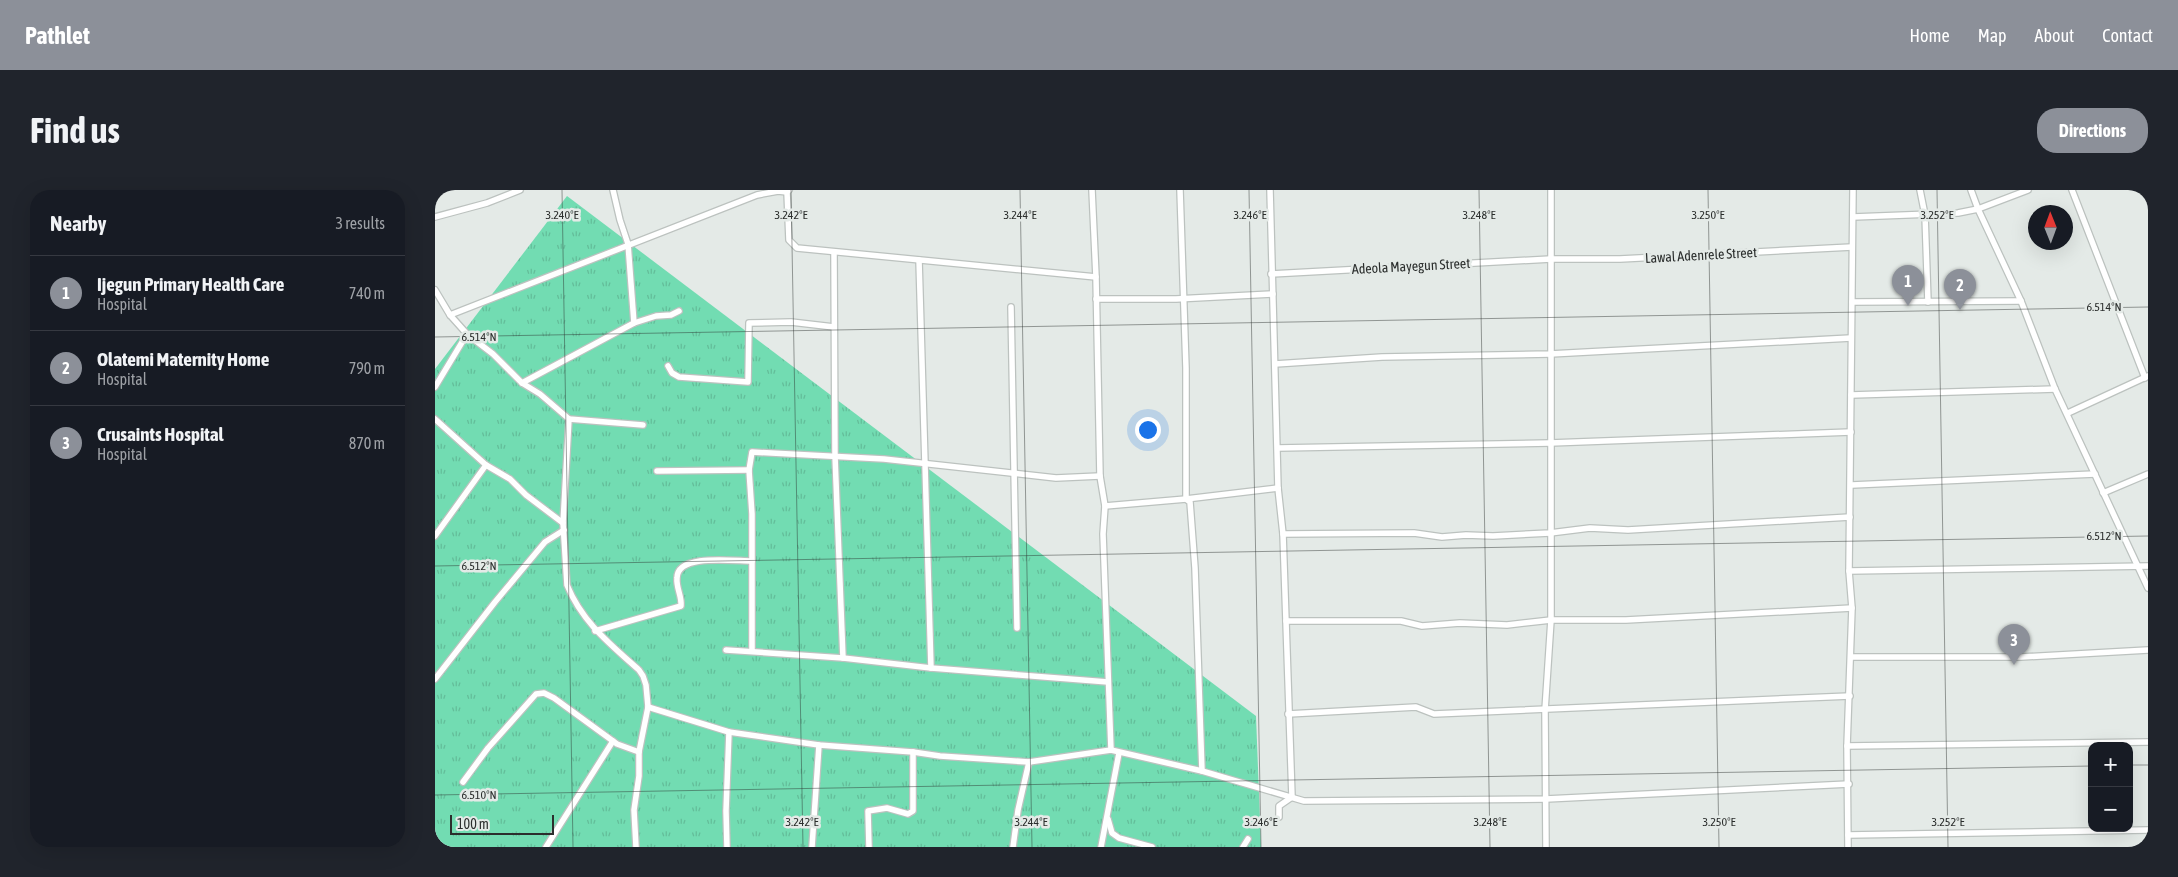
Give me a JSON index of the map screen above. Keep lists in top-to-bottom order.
{
  "streets": {
    "street": ["Lawal Adenrele Street", "Adeola Mayegun Street"]
  },
  "crossings": [
    ["Lawal Adenrele Street", "Adeola Mayegun Street"]
  ],
  "scale_bar": "100 m",
  "north": "top",
  "page": {
    "header": "Pathlet",
    "nav": [
      "Home",
      "Map",
      "About",
      "Contact"
    ],
    "buttons": "Directions",
    "title": "Find us",
    "heading": ["Nearby", "3 results"],
    "list": [
      {
        "mark": "1",
        "name": "Ijegun Primary Health Care",
        "note": "Hospital",
        "value": "740 m"
      },
      {
        "mark": "2",
        "name": "Olatemi Maternity Home",
        "note": "Hospital",
        "value": "790 m"
      },
      {
        "mark": "3",
        "name": "Crusaints Hospital",
        "note": "Hospital",
        "value": "870 m"
      }
    ],
    "pins": ["1", "2", "3"],
    "map_buttons": ["+", "−"],
    "scale": "100 m"
  },
  "coordinates": [
    "3.240°E",
    "3.242°E",
    "3.244°E",
    "3.246°E",
    "3.248°E",
    "3.250°E",
    "3.252°E",
    "6.514°N",
    "6.512°N",
    "6.510°N"
  ]
}
